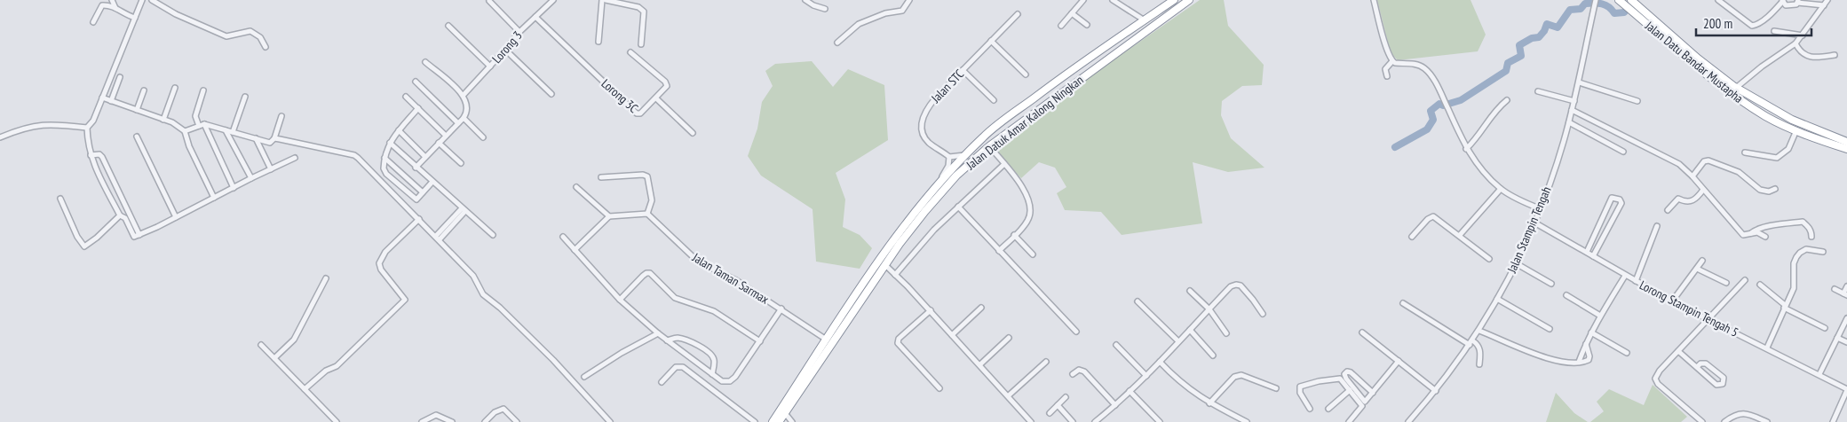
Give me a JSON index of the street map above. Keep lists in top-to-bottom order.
{
  "streets": {
    "highway": ["Jalan Datu Bandar Mustapha", "Jalan Datuk Amar Kalong Ningkan"],
    "street": [
      "Lorong 3",
      "Jalan STC",
      "Lorong 3C",
      "Jalan Stampin Tengah",
      "Jalan Taman Sarmax",
      "Lorong Stampin Tengah 5"
    ]
  },
  "crossings": [
    ["Lorong 3", "Lorong 3C"],
    ["Jalan Datuk Amar Kalong Ningkan", "Jalan Taman Sarmax"],
    ["Jalan Stampin Tengah", "Lorong Stampin Tengah 5"]
  ],
  "scale_bar": "200 m"
}
